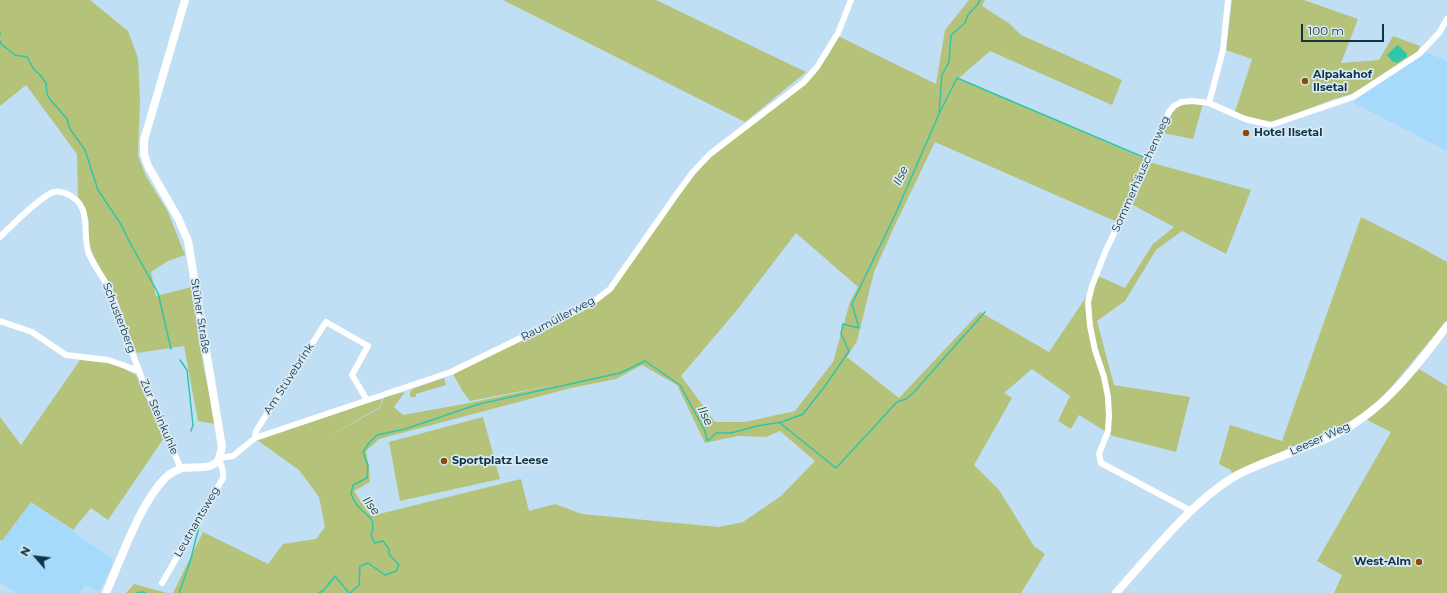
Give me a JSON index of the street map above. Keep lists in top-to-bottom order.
{
  "streets": {
    "main road": ["Stüher Straße", "Leeser Weg"],
    "street": [
      "Sommerhäuschenweg",
      "Schusterberg",
      "Raumüllerweg",
      "Am Stüvebrink",
      "Zur Steinkuhle",
      "Leutnantsweg"
    ]
  },
  "crossings": [
    ["Sommerhäuschenweg", "Leeser Weg"],
    ["Stüher Straße", "Raumüllerweg"],
    ["Stüher Straße", "Leutnantsweg"],
    ["Schusterberg", "Zur Steinkuhle"],
    ["Raumüllerweg", "Am Stüvebrink"],
    ["Raumüllerweg", "Leutnantsweg"]
  ],
  "water": ["Ilse"],
  "places": [
    "Alpakahof Ilsetal",
    "Hotel Ilsetal",
    "Sportplatz Leese",
    "West-Alm"
  ],
  "scale_bar": "100 m",
  "north": "top left"
}
